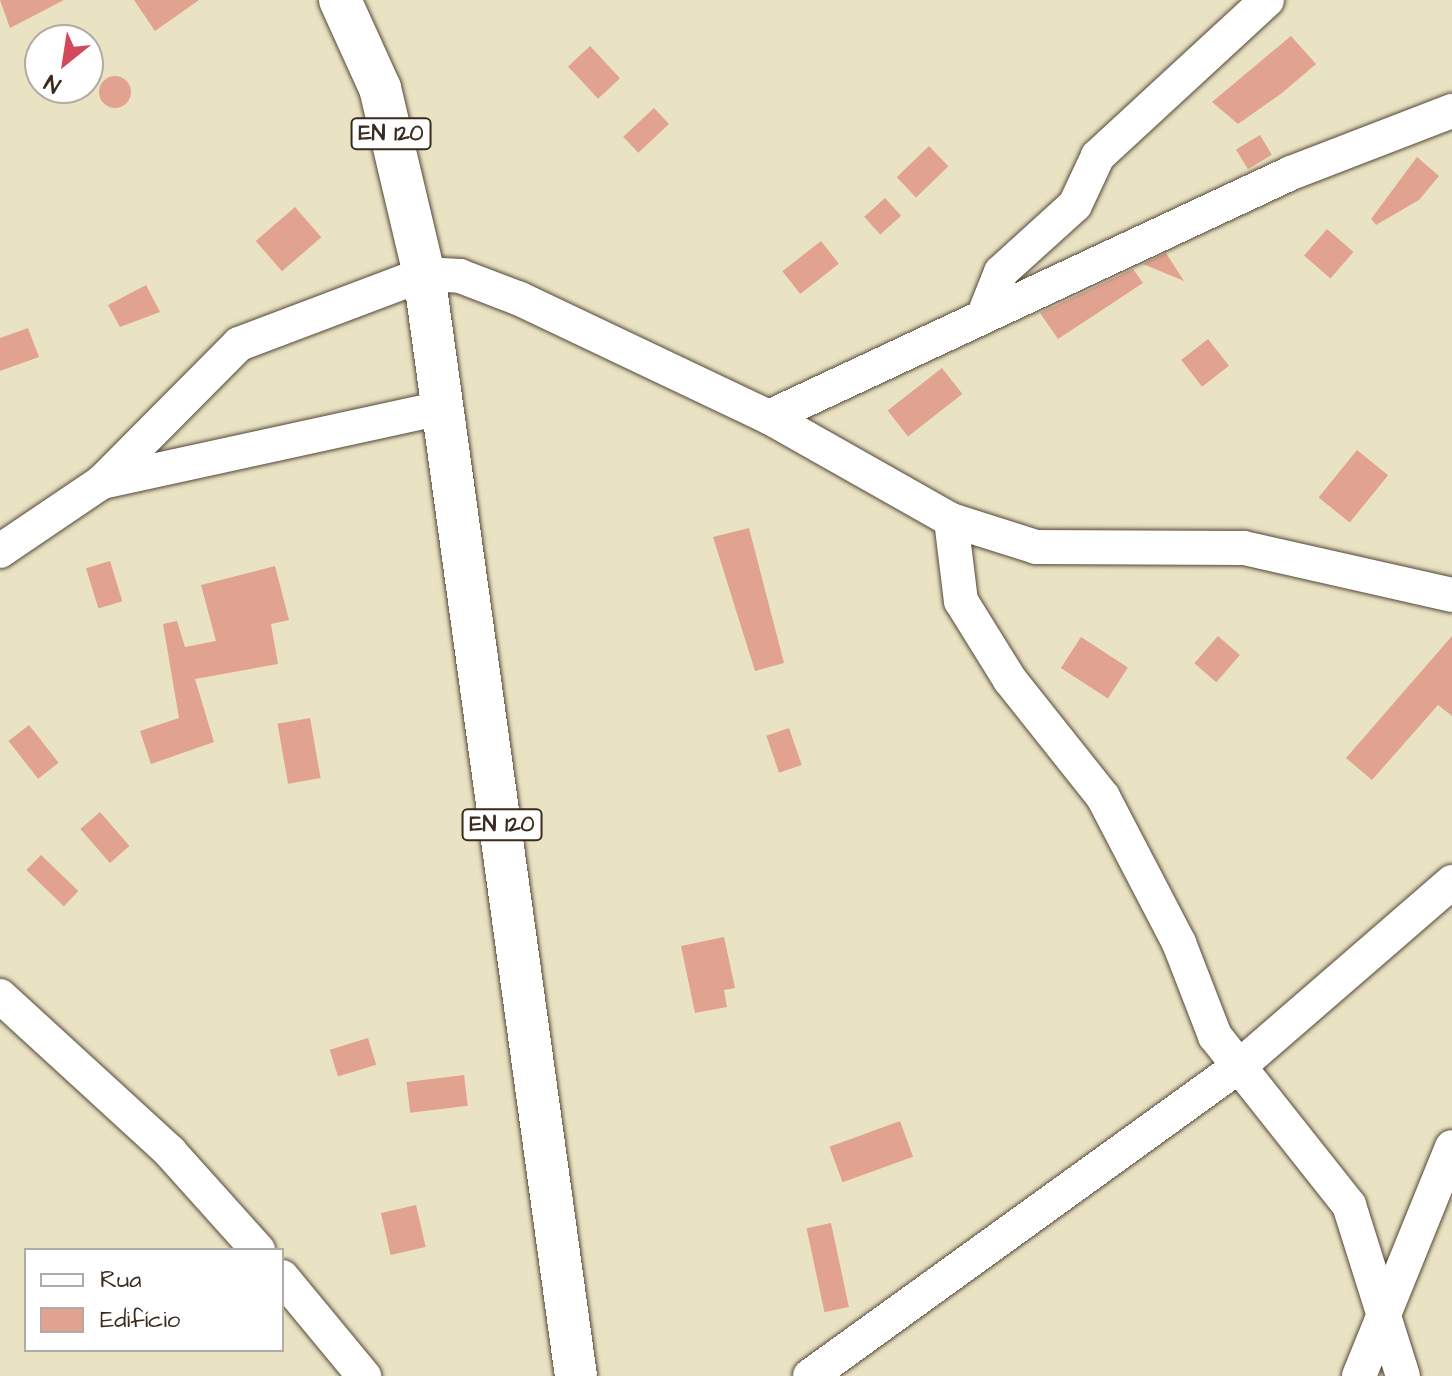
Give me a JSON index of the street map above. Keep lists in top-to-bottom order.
{
  "streets": {
    "main road": ["EN 120"]
  },
  "legend": ["Rua", "Edifício"],
  "north": "bottom left"
}
